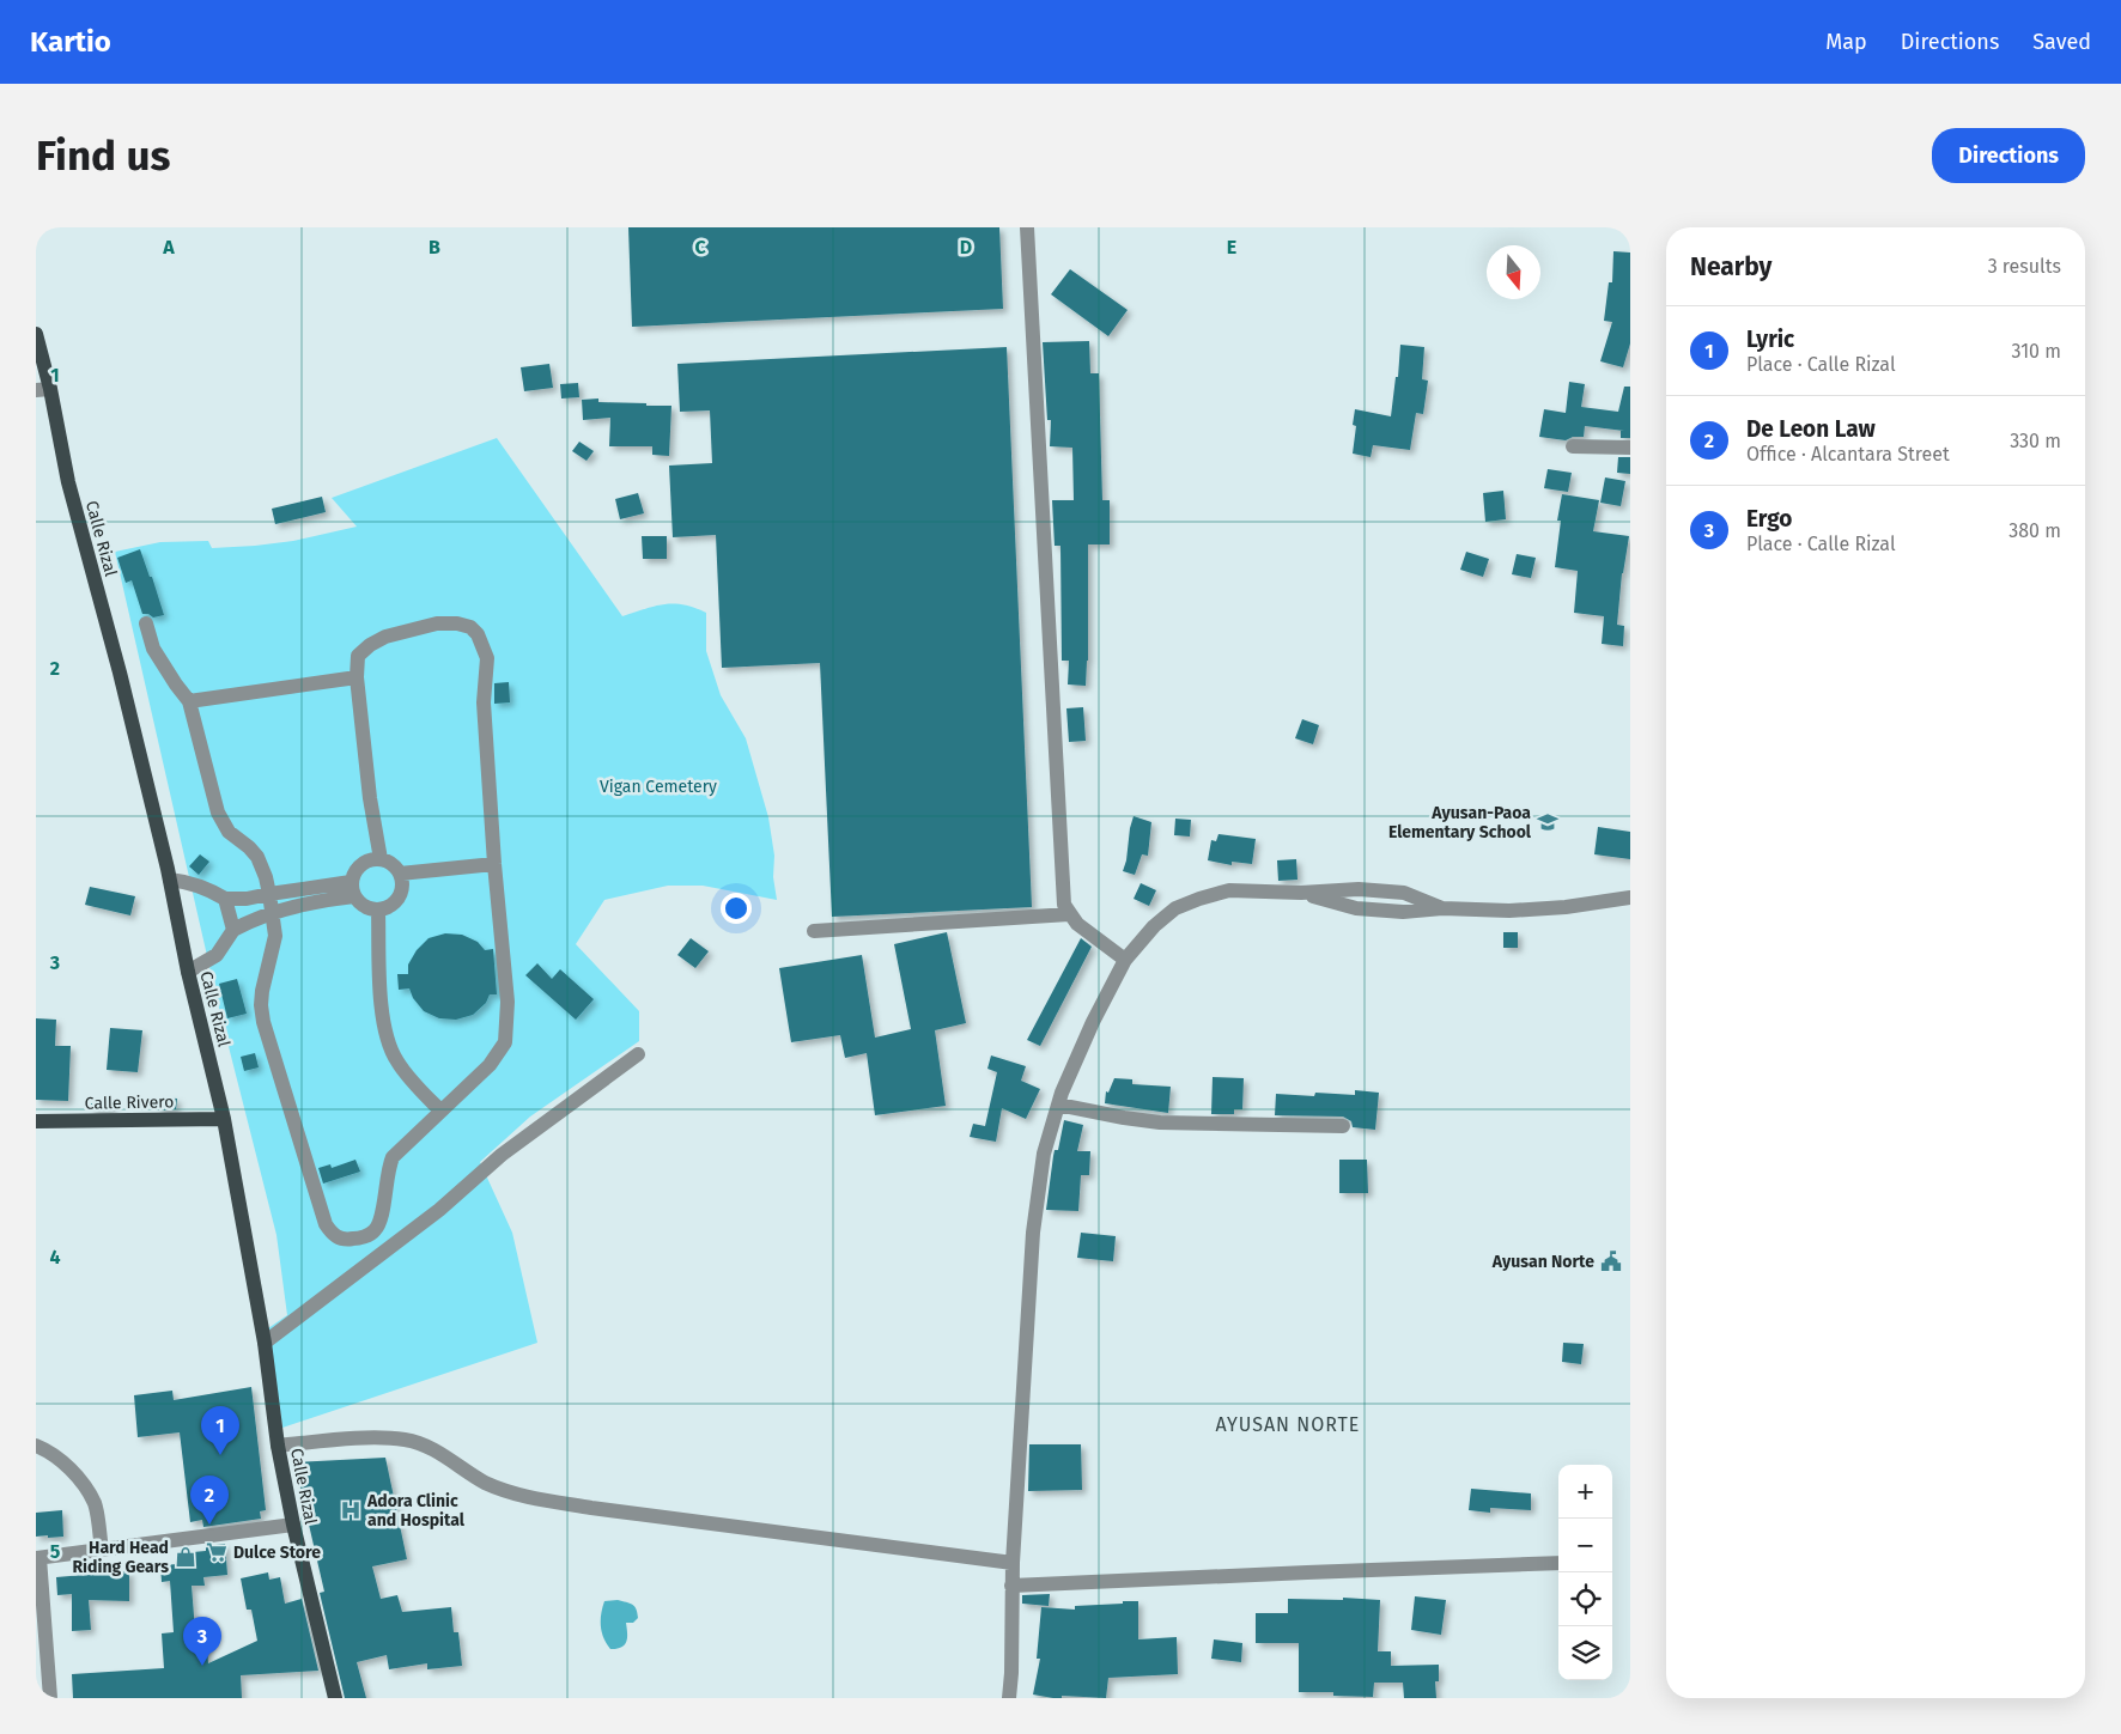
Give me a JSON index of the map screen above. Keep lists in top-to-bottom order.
{
  "streets": {
    "main road": ["Calle Rizal", "Calle Rivero"]
  },
  "crossings": [
    ["Calle Rizal", "Calle Rivero"]
  ],
  "districts": ["AYUSAN NORTE"],
  "parks": ["Vigan Cemetery"],
  "places": {
    "school or university": ["Ayusan-Paoa Elementary School"],
    "public building": ["Ayusan Norte"],
    "hospital": ["Adora Clinic and Hospital"],
    "supermarket": ["Dulce Store"],
    "shop": ["Hard Head Riding Gears"]
  },
  "north": "bottom",
  "page": {
    "header": "Kartio",
    "nav": ["Map", "Directions", "Saved"],
    "buttons": "Directions",
    "title": "Find us",
    "heading": ["Nearby", "3 results"],
    "list": [
      {
        "mark": "1",
        "name": "Lyric",
        "note": "Place · Calle Rizal",
        "value": "310 m"
      },
      {
        "mark": "2",
        "name": "De Leon Law",
        "note": "Office · Alcantara Street",
        "value": "330 m"
      },
      {
        "mark": "3",
        "name": "Ergo",
        "note": "Place · Calle Rizal",
        "value": "380 m"
      }
    ],
    "pins": ["1", "2", "3"],
    "map_buttons": ["+", "−"]
  },
  "grid": {
    "columns": [
      "A",
      "B",
      "C",
      "D",
      "E"
    ],
    "rows": [
      "1",
      "2",
      "3",
      "4",
      "5"
    ]
  }
}
